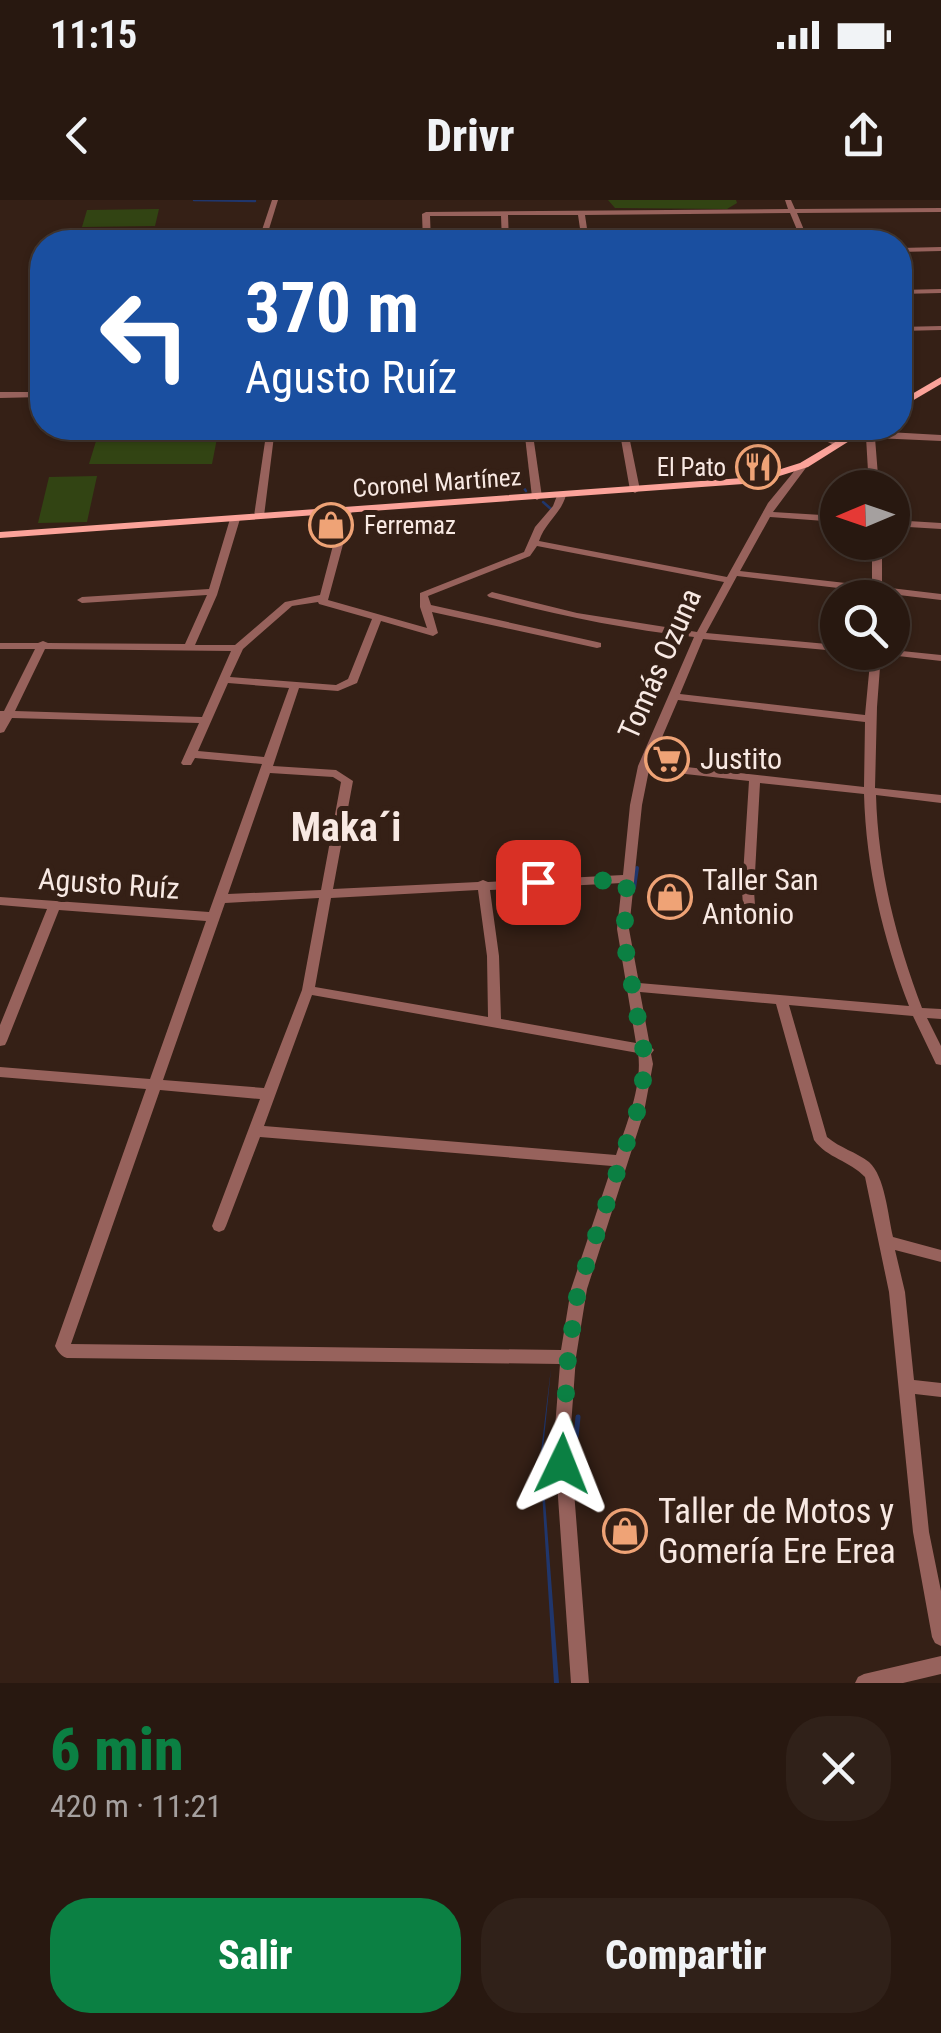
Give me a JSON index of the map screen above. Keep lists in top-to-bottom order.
{
  "streets": {
    "main road": ["Coronel Martínez"],
    "street": ["Tomás Ozuna", "Agusto Ruíz"]
  },
  "crossings": [
    ["Coronel Martínez", "Tomás Ozuna"],
    ["Tomás Ozuna", "Agusto Ruíz"]
  ],
  "districts": ["Maka´i"],
  "places": {
    "restaurant": ["El Pato"],
    "shop": ["Ferremaz", "Taller San Antonio", "Taller de Motos y Gomería Ere Erea"],
    "supermarket": ["Justito"]
  },
  "north": "left",
  "page": {
    "status": "11:15",
    "header": "Drivr",
    "turn": ["370 m", "Agusto Ruíz"],
    "heading": ["6 min", "420 m · 11:21"],
    "buttons": ["Salir", "Compartir"]
  }
}
